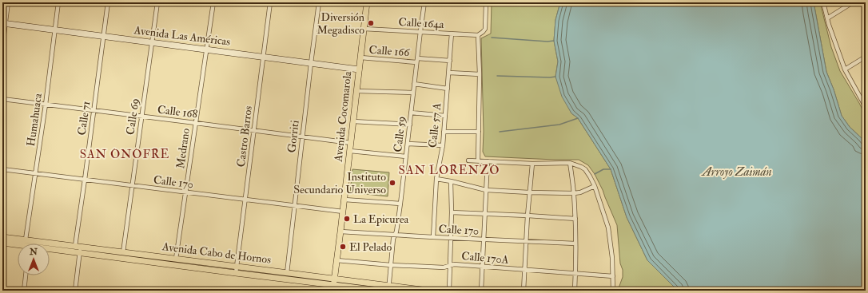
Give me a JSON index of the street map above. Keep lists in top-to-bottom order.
{
  "streets": {
    "main road": ["Avenida Las Américas", "Avenida Cocomarola", "Avenida Cabo de Hornos"],
    "street": [
      "Calle 164a",
      "Calle 166",
      "Calle 168",
      "Calle 69",
      "Calle 71",
      "Humahuaca",
      "Calle 57 A",
      "Calle 59",
      "Castro Barros",
      "Gorriti",
      "Medrano",
      "Calle 170",
      "Calle 170A"
    ]
  },
  "crossings": [
    ["Calle 164a", "Avenida Cocomarola"],
    ["Calle 164a", "Calle 57 A"],
    ["Calle 164a", "Calle 59"],
    ["Avenida Las Américas", "Calle 69"],
    ["Avenida Las Américas", "Avenida Cocomarola"],
    ["Avenida Las Américas", "Calle 71"],
    ["Avenida Las Américas", "Humahuaca"],
    ["Avenida Las Américas", "Castro Barros"],
    ["Avenida Las Américas", "Gorriti"],
    ["Avenida Las Américas", "Medrano"],
    ["Calle 166", "Avenida Cocomarola"],
    ["Calle 166", "Calle 57 A"],
    ["Calle 166", "Calle 59"],
    ["Calle 168", "Calle 69"],
    ["Calle 168", "Avenida Cocomarola"],
    ["Calle 168", "Calle 71"],
    ["Calle 168", "Humahuaca"],
    ["Calle 168", "Castro Barros"],
    ["Calle 168", "Gorriti"],
    ["Calle 168", "Medrano"],
    ["Calle 69", "Calle 170"],
    ["Calle 69", "Avenida Cabo de Hornos"],
    ["Avenida Cocomarola", "Calle 170"],
    ["Avenida Cocomarola", "Avenida Cabo de Hornos"],
    ["Avenida Cocomarola", "Calle 170A"],
    ["Calle 71", "Calle 170"],
    ["Calle 71", "Avenida Cabo de Hornos"],
    ["Humahuaca", "Calle 170"],
    ["Humahuaca", "Avenida Cabo de Hornos"],
    ["Calle 57 A", "Calle 170"],
    ["Calle 59", "Calle 170"],
    ["Calle 59", "Avenida Cabo de Hornos"],
    ["Calle 59", "Calle 170A"],
    ["Castro Barros", "Calle 170"],
    ["Castro Barros", "Avenida Cabo de Hornos"],
    ["Gorriti", "Calle 170"],
    ["Gorriti", "Avenida Cabo de Hornos"],
    ["Medrano", "Calle 170"],
    ["Medrano", "Avenida Cabo de Hornos"]
  ],
  "districts": ["SAN ONOFRE", "SAN LORENZO"],
  "water": ["Arroyo Zaimán"],
  "places": [
    "Diversión Megadisco",
    "Instituto Secundario Universo",
    "La Epicurea",
    "El Pelado"
  ],
  "north": "top"
}
